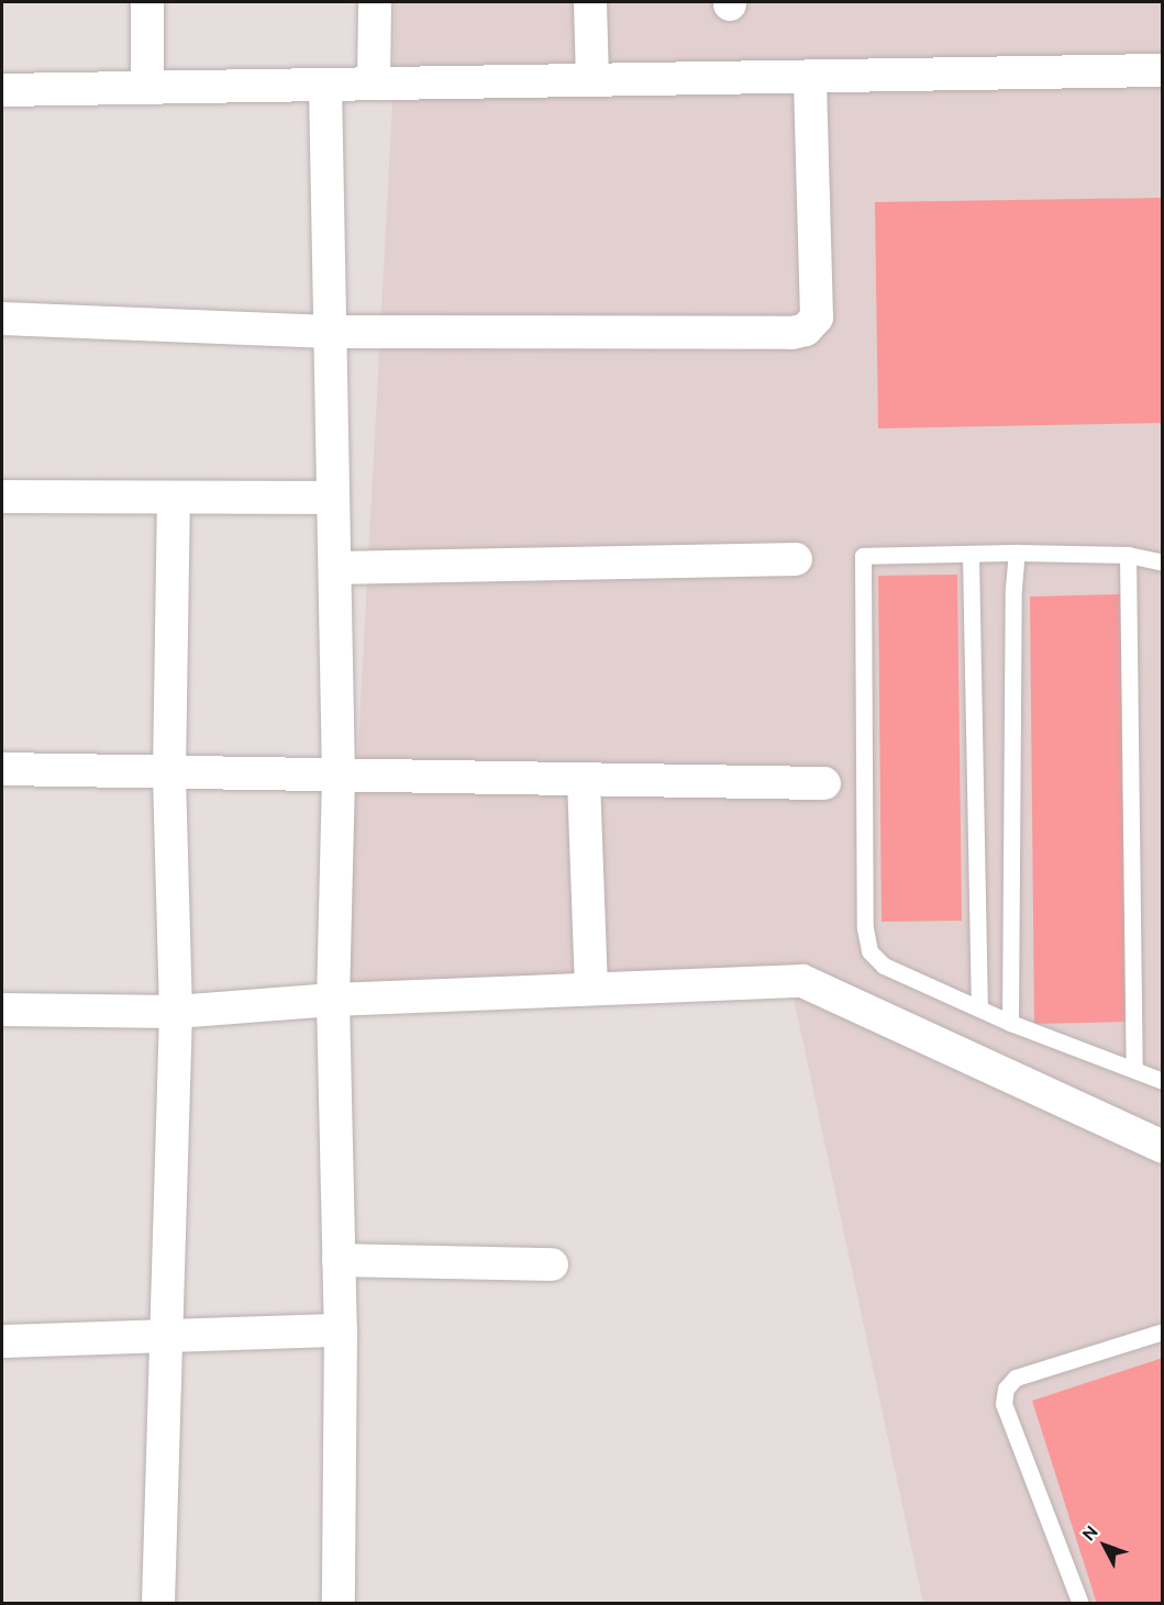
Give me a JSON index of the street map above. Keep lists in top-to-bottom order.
{
  "north": "top left"
}
